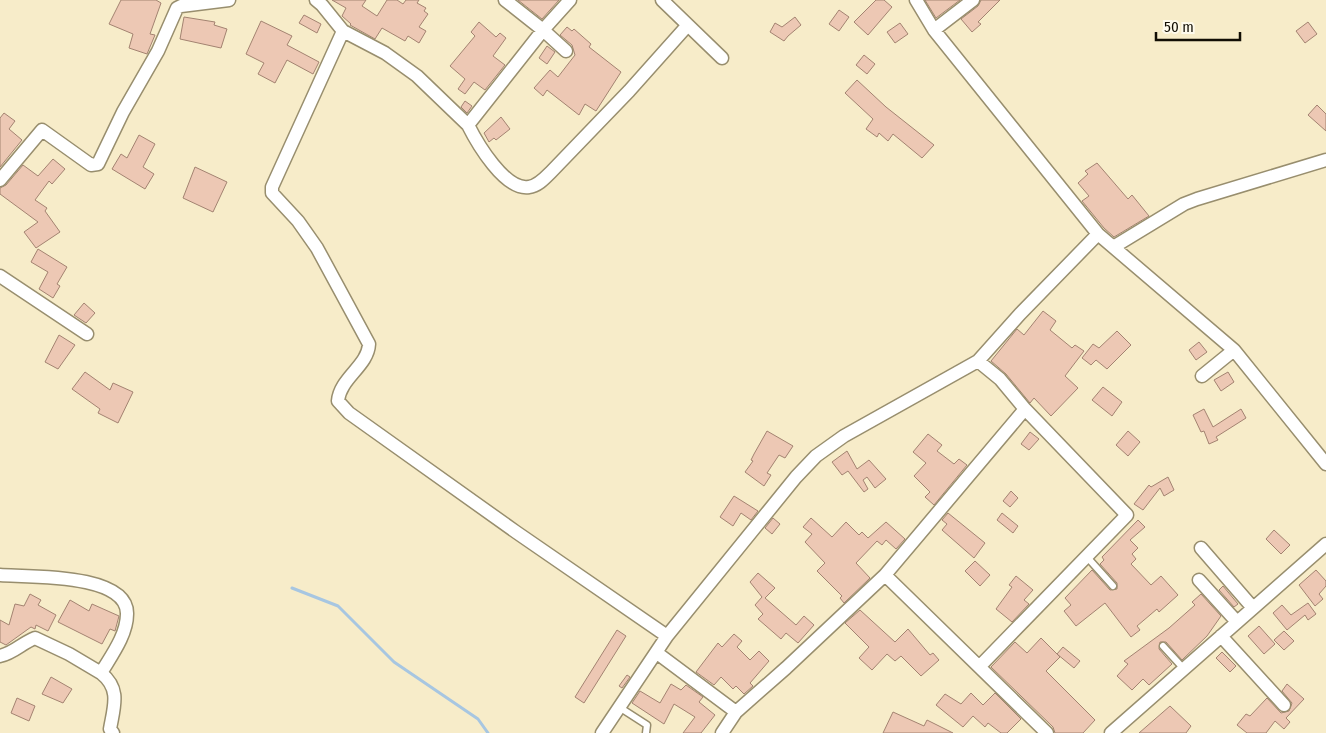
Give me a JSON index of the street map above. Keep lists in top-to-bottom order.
{
  "scale_bar": "50 m"
}
